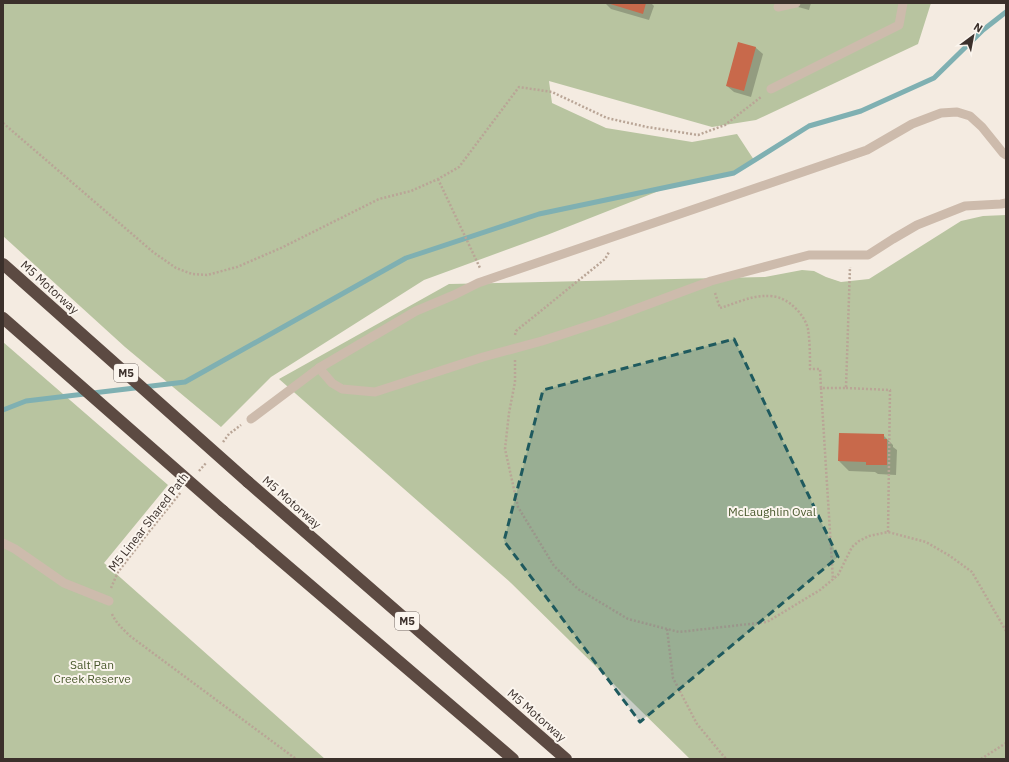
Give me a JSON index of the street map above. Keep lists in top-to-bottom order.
{
  "streets": {
    "highway": ["M5 Motorway", "M5"],
    "path": ["M5 Linear Shared Path"]
  },
  "parks": ["McLaughlin Oval", "Salt Pan Creek Reserve"],
  "north": "top right"
}
